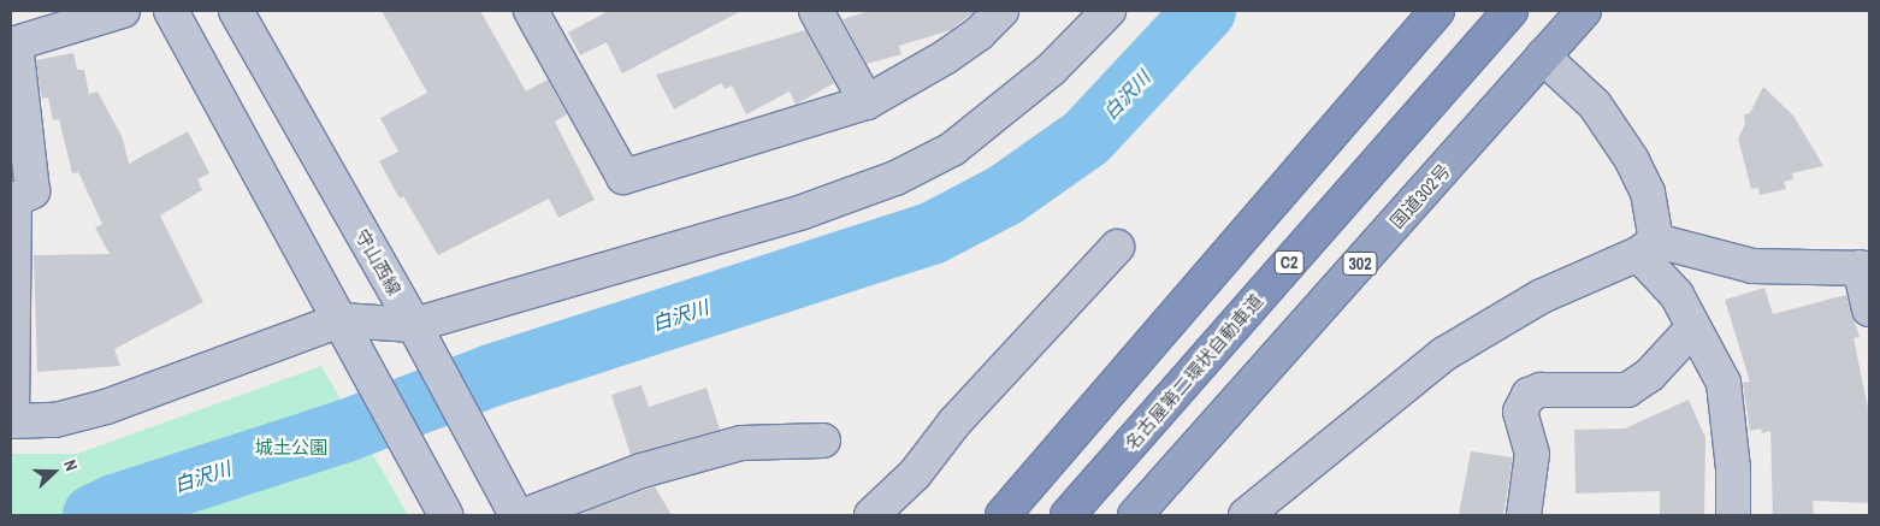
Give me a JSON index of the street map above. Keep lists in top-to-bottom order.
{
  "streets": {
    "highway": [
      "国道302号",
      "C2",
      "302",
      "名古屋第二環状自動車道"
    ],
    "main road": ["守山西線"]
  },
  "water": ["白沢川"],
  "parks": ["城土公園"],
  "north": "right"
}
